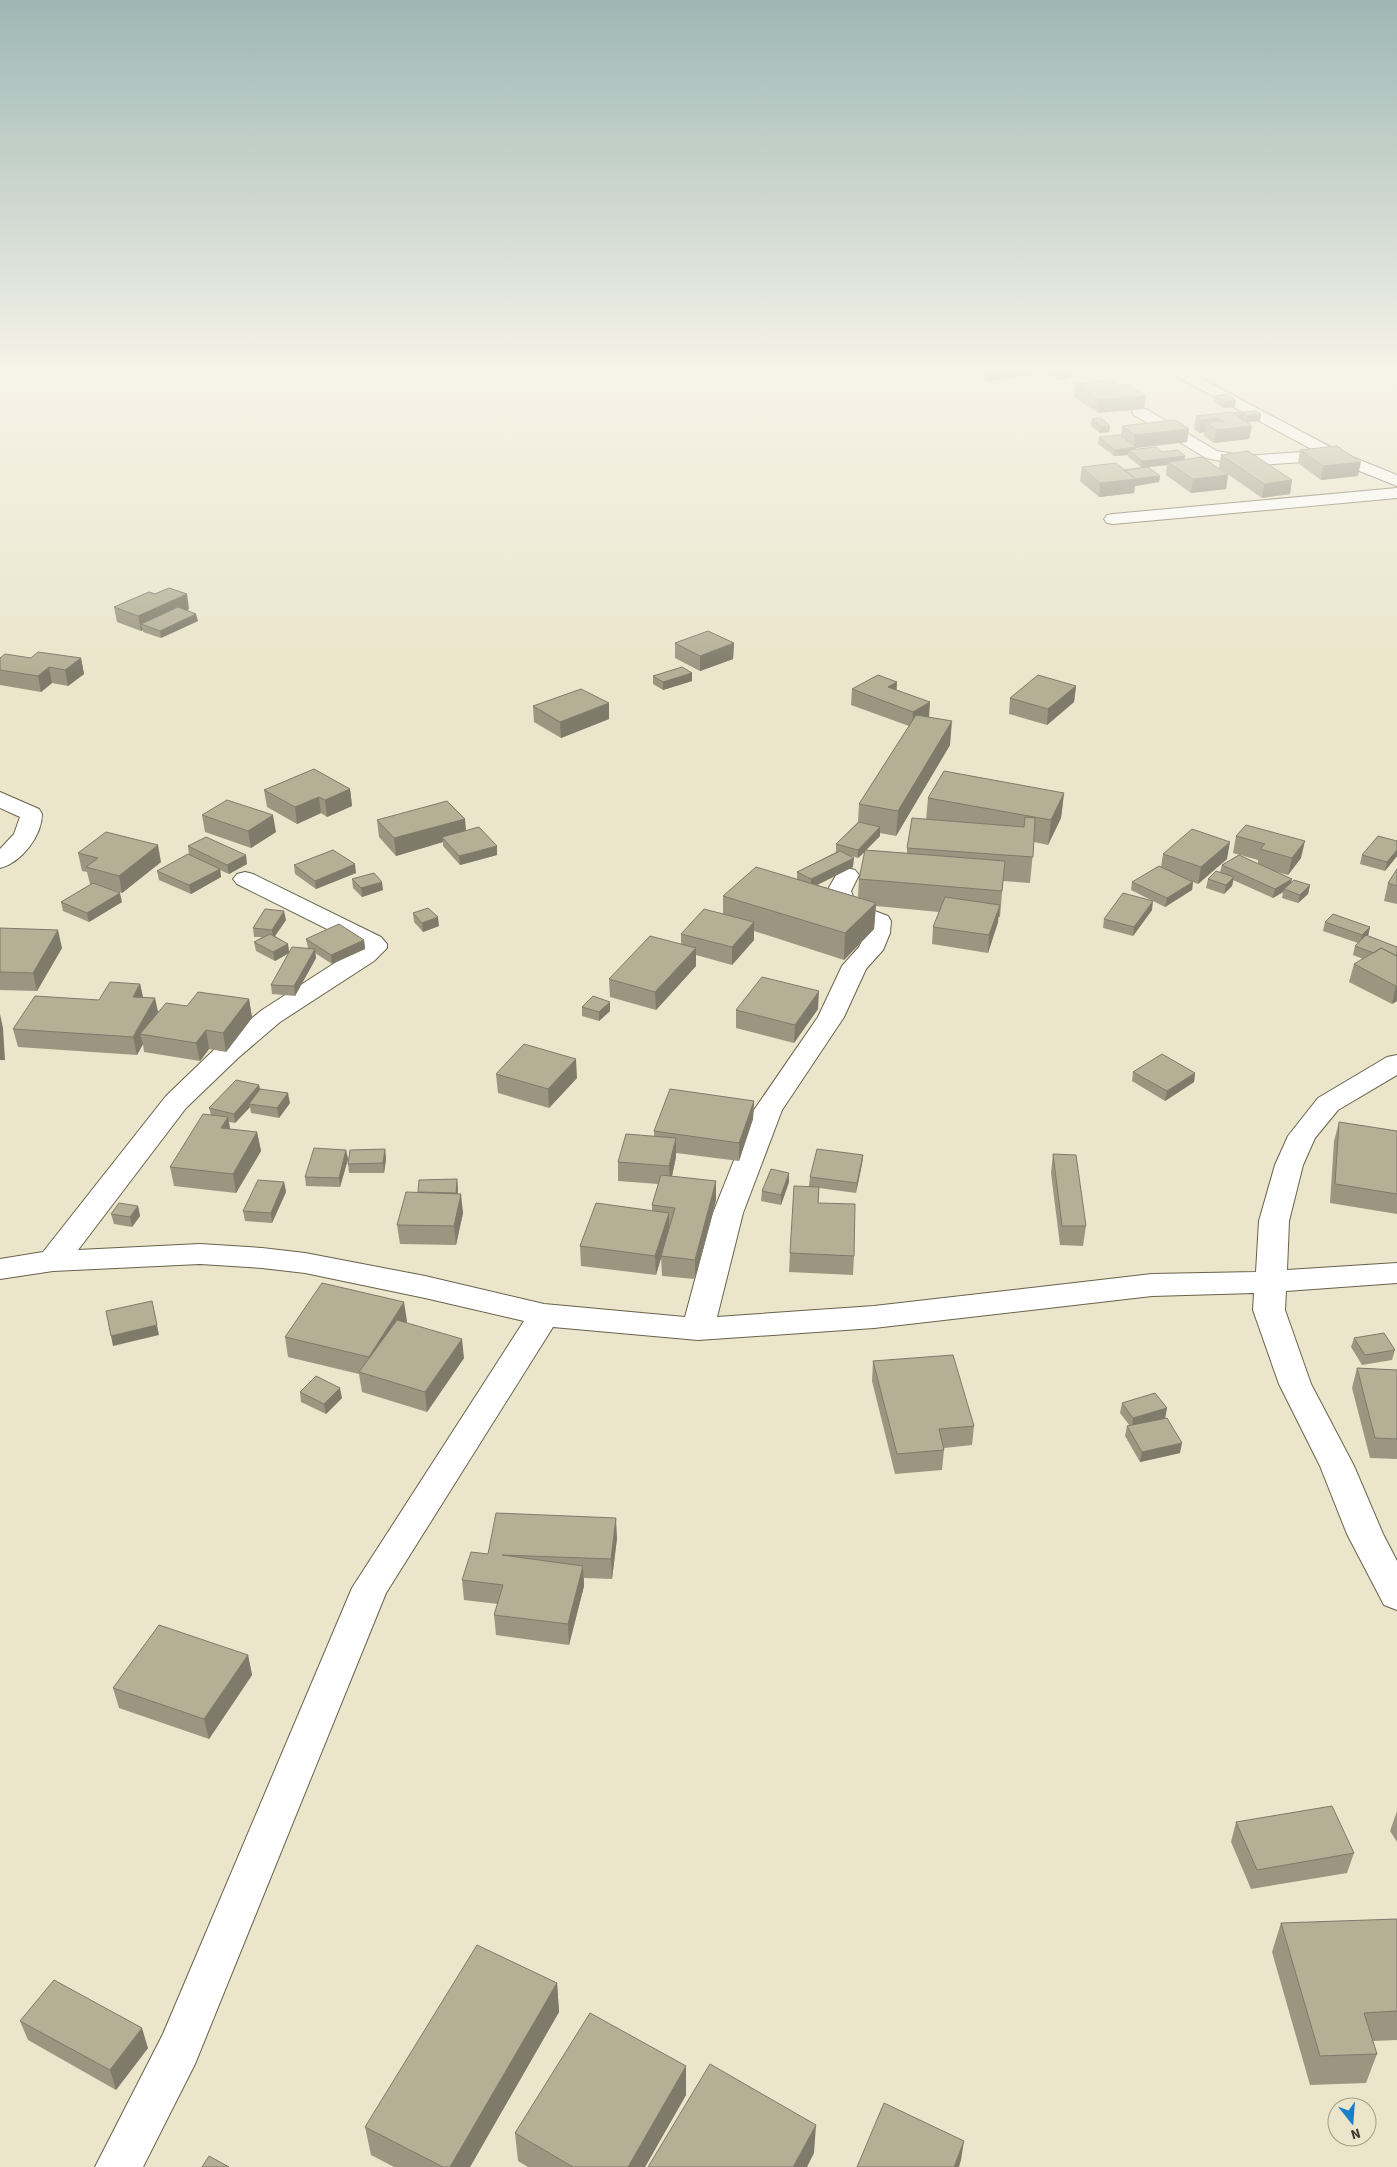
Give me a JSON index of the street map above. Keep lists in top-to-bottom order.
{
  "north": "bottom"
}
